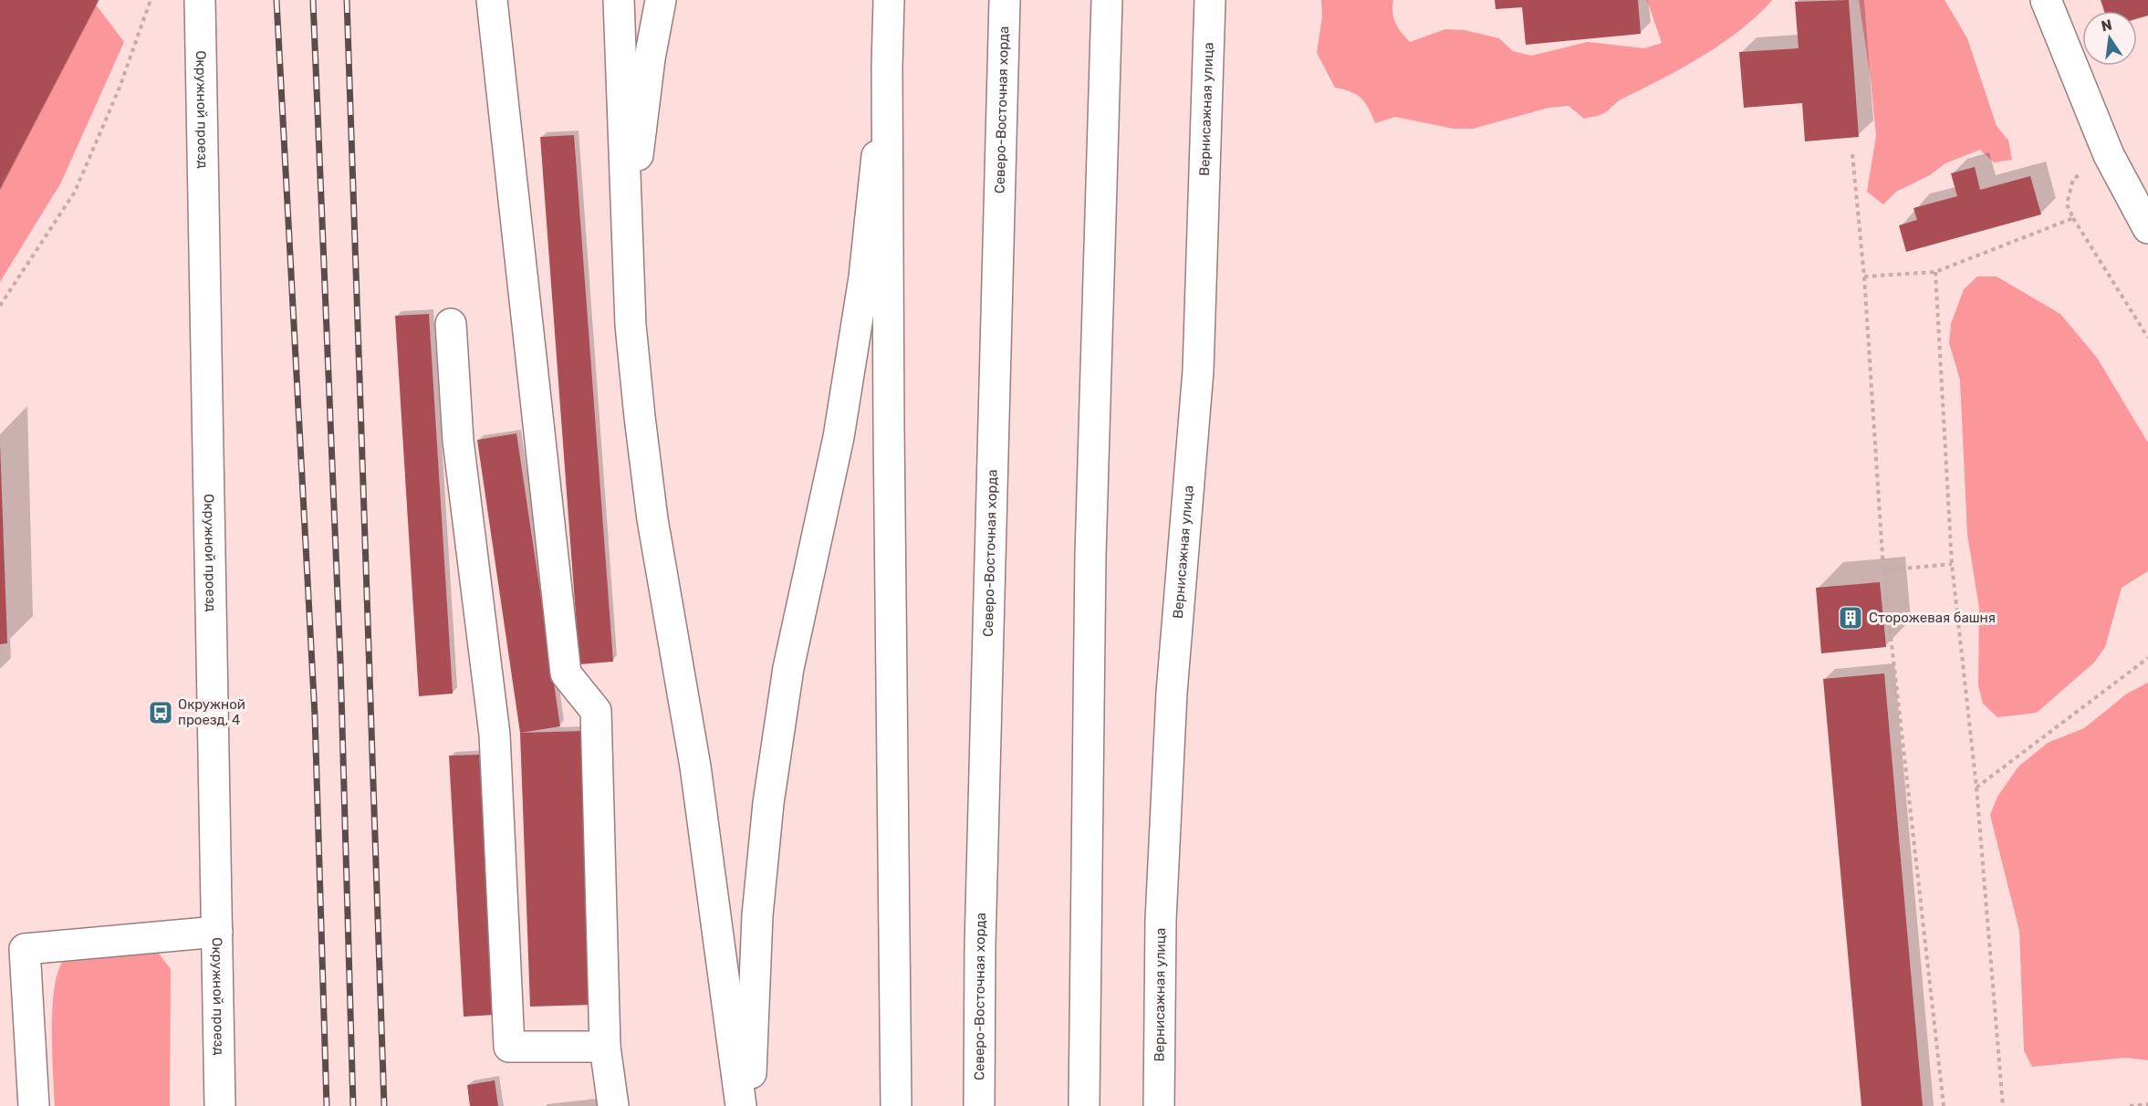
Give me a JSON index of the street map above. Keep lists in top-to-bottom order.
{
  "streets": {
    "street": ["Окружной проезд", "Северо-Восточная хорда", "Вернисажная улица"]
  },
  "places": {
    "building": ["Сторожевая башня"],
    "bus stop": ["Окружной проезд, 4"]
  },
  "north": "top"
}
